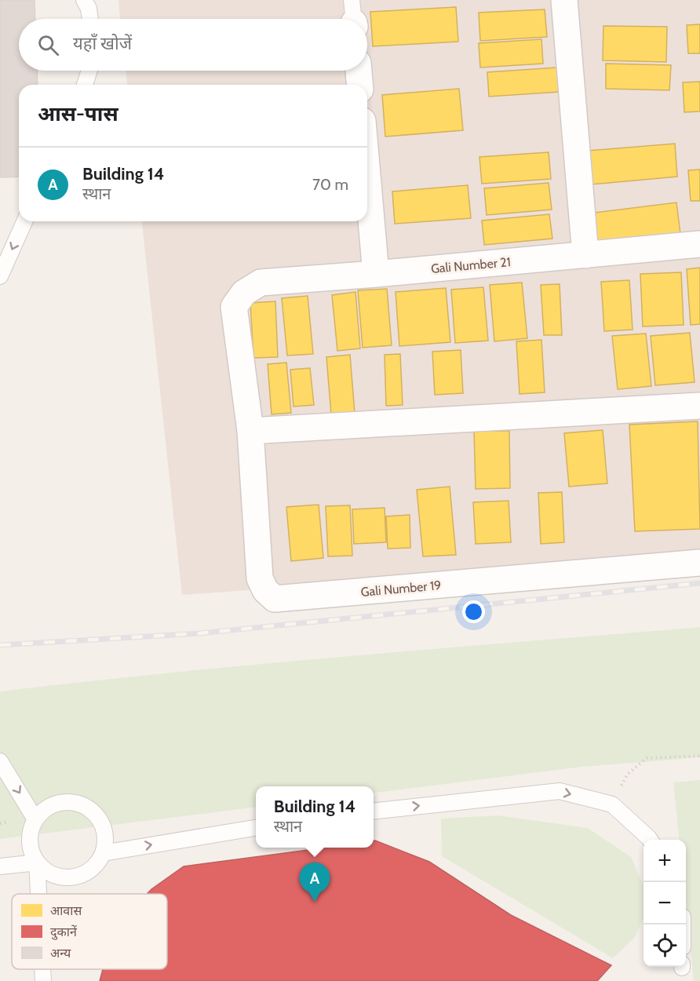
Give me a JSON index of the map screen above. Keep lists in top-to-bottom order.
{
  "streets": {
    "street": ["Gali Number 21", "Gali Number 19"]
  },
  "crossings": [
    ["Gali Number 21", "Gali Number 19"]
  ],
  "legend": ["आवास", "दुकानें", "अन्य"],
  "page": {
    "search": "यहाँ खोजें",
    "heading": "आस-पास",
    "list": [
      {
        "mark": "A",
        "name": "Building 14",
        "note": "स्थान",
        "value": "70 m"
      }
    ],
    "popup": ["Building 14", "स्थान"],
    "map_buttons": ["+", "−"],
    "pins": "A"
  }
}
